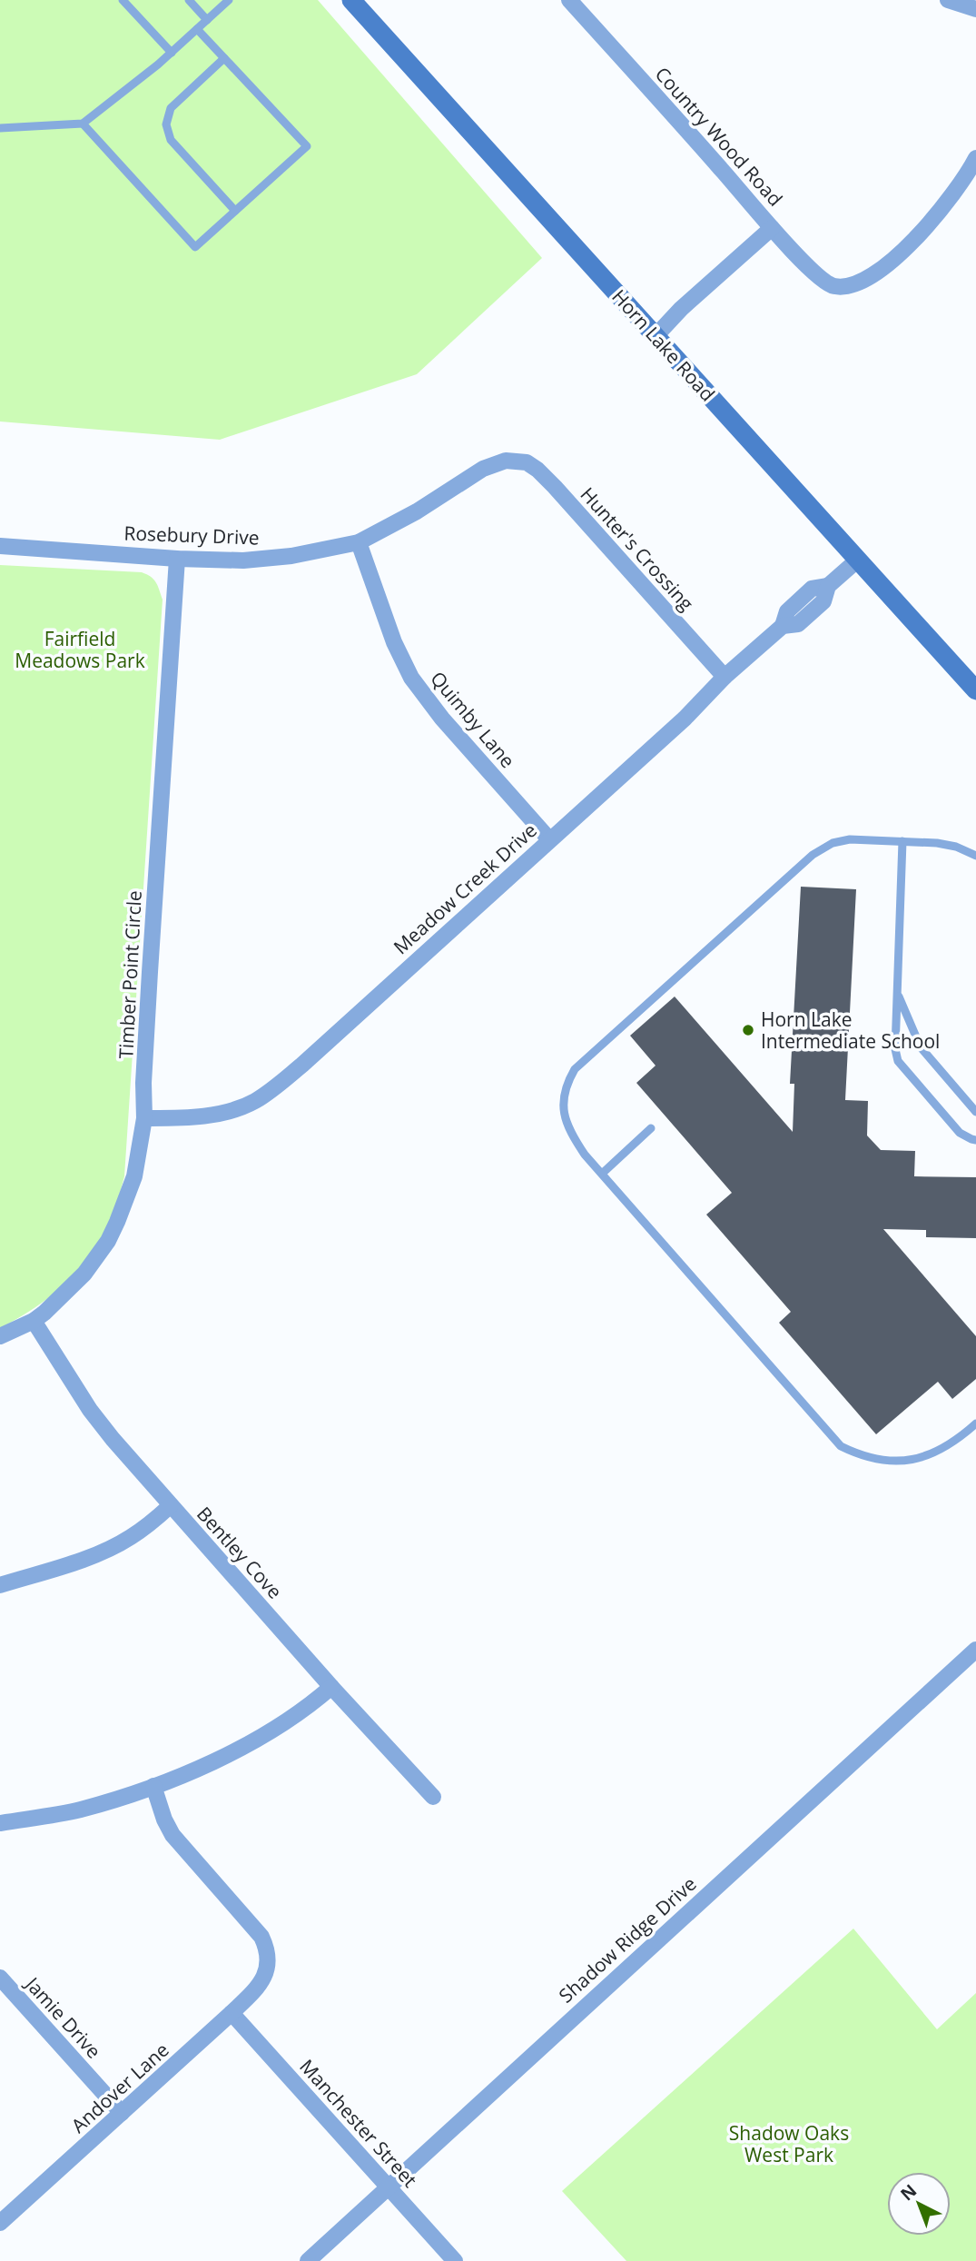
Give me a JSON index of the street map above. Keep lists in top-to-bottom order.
{
  "streets": {
    "main road": ["Horn Lake Road"],
    "street": [
      "Country Wood Road",
      "Rosebury Drive",
      "Hunter's Crossing",
      "Quimby Lane",
      "Meadow Creek Drive",
      "Timber Point Circle",
      "Bentley Cove",
      "Shadow Ridge Drive",
      "Jamie Drive",
      "Andover Lane",
      "Manchester Street"
    ]
  },
  "crossings": [
    ["Horn Lake Road", "Meadow Creek Drive"],
    ["Rosebury Drive", "Hunter's Crossing"],
    ["Rosebury Drive", "Quimby Lane"],
    ["Rosebury Drive", "Timber Point Circle"],
    ["Hunter's Crossing", "Meadow Creek Drive"],
    ["Quimby Lane", "Meadow Creek Drive"],
    ["Meadow Creek Drive", "Timber Point Circle"],
    ["Timber Point Circle", "Bentley Cove"],
    ["Shadow Ridge Drive", "Manchester Street"],
    ["Jamie Drive", "Andover Lane"],
    ["Andover Lane", "Manchester Street"]
  ],
  "parks": ["Fairfield Meadows Park", "Shadow Oaks West Park"],
  "places": ["Horn Lake Intermediate School"],
  "north": "top left"
}
